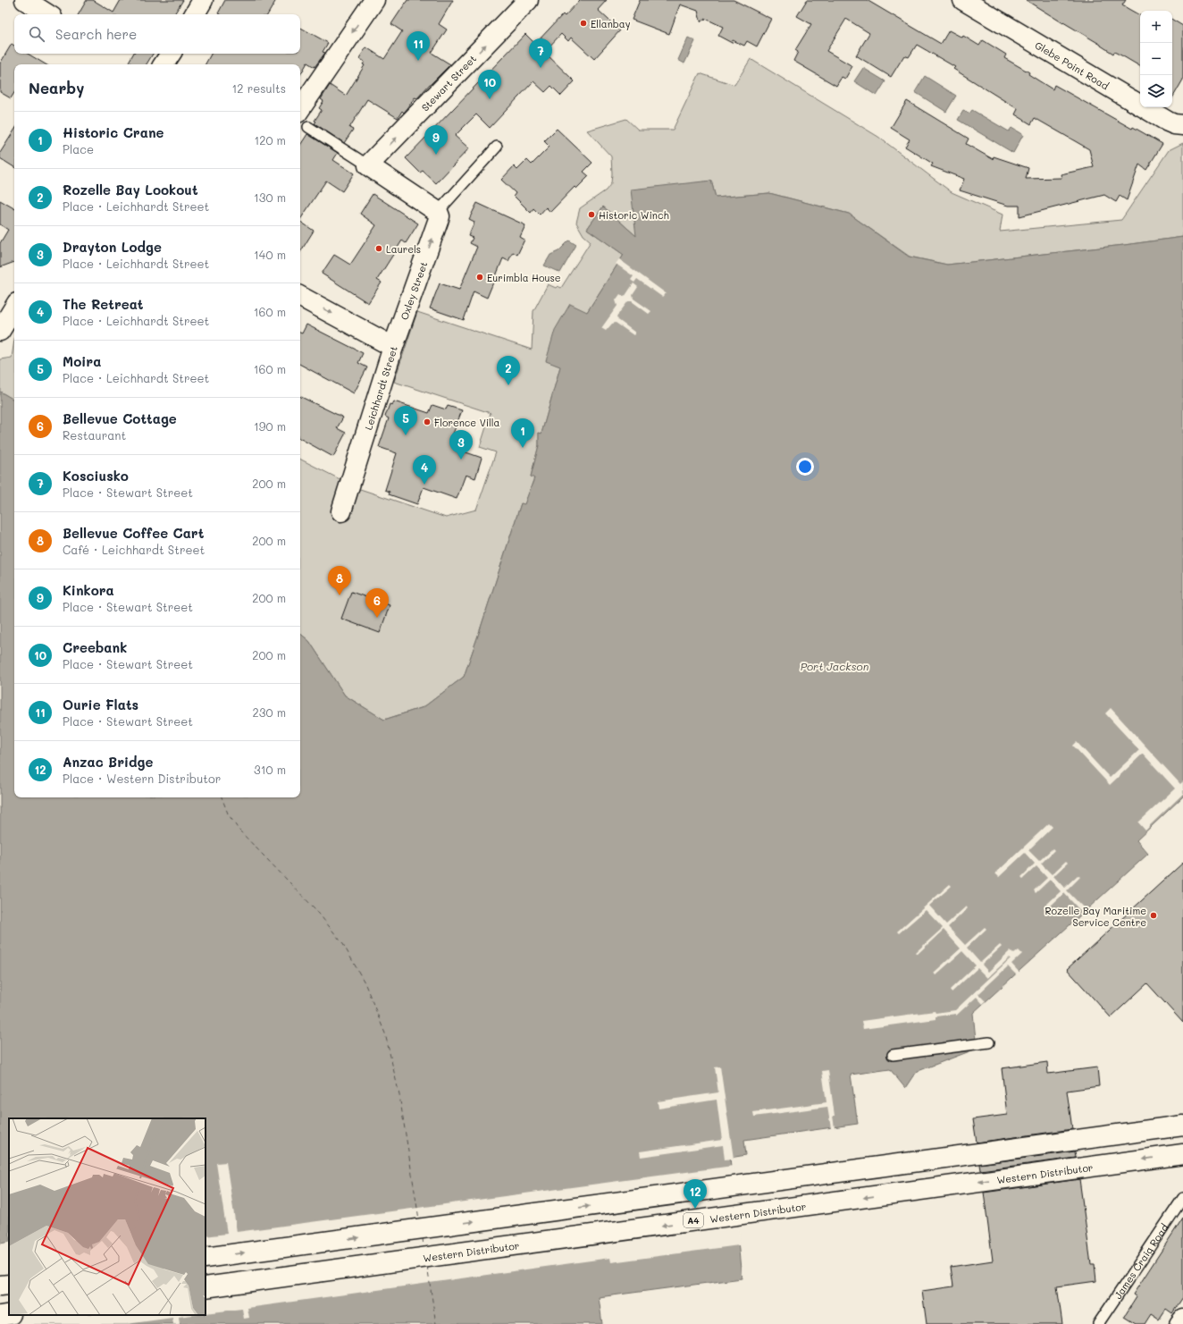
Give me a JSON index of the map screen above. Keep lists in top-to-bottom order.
{
  "streets": {
    "main road": [
      "Glebe Point Road",
      "Stewart Street",
      "Oxley Street",
      "Leichhardt Street",
      "Western Distributor",
      "A4"
    ],
    "lane": ["James Craig Road"]
  },
  "crossings": [
    ["Oxley Street", "Leichhardt Street"]
  ],
  "one_way": ["Oxley Street"],
  "water": ["Port Jackson"],
  "places": [
    "Ellanbay",
    "Historic Winch",
    "Laurels",
    "Eurimbla House",
    "Florence Villa",
    "Rozelle Bay Maritime Service Centre"
  ],
  "page": {
    "map_buttons": ["+", "−"],
    "search": "Search here",
    "pins": [
      "11",
      "7",
      "10",
      "9",
      "2",
      "5",
      "1",
      "3",
      "4",
      "8",
      "6",
      "12"
    ],
    "heading": ["Nearby", "12 results"],
    "list": [
      {
        "mark": "1",
        "name": "Historic Crane",
        "note": "Place",
        "value": "120 m"
      },
      {
        "mark": "2",
        "name": "Rozelle Bay Lookout",
        "note": "Place · Leichhardt Street",
        "value": "130 m"
      },
      {
        "mark": "3",
        "name": "Drayton Lodge",
        "note": "Place · Leichhardt Street",
        "value": "140 m"
      },
      {
        "mark": "4",
        "name": "The Retreat",
        "note": "Place · Leichhardt Street",
        "value": "160 m"
      },
      {
        "mark": "5",
        "name": "Moira",
        "note": "Place · Leichhardt Street",
        "value": "160 m"
      },
      {
        "mark": "6",
        "name": "Bellevue Cottage",
        "note": "Restaurant",
        "value": "190 m"
      },
      {
        "mark": "7",
        "name": "Kosciusko",
        "note": "Place · Stewart Street",
        "value": "200 m"
      },
      {
        "mark": "8",
        "name": "Bellevue Coffee Cart",
        "note": "Café · Leichhardt Street",
        "value": "200 m"
      },
      {
        "mark": "9",
        "name": "Kinkora",
        "note": "Place · Stewart Street",
        "value": "200 m"
      },
      {
        "mark": "10",
        "name": "Creebank",
        "note": "Place · Stewart Street",
        "value": "200 m"
      },
      {
        "mark": "11",
        "name": "Ourie Flats",
        "note": "Place · Stewart Street",
        "value": "230 m"
      },
      {
        "mark": "12",
        "name": "Anzac Bridge",
        "note": "Place · Western Distributor",
        "value": "310 m"
      }
    ]
  }
}
